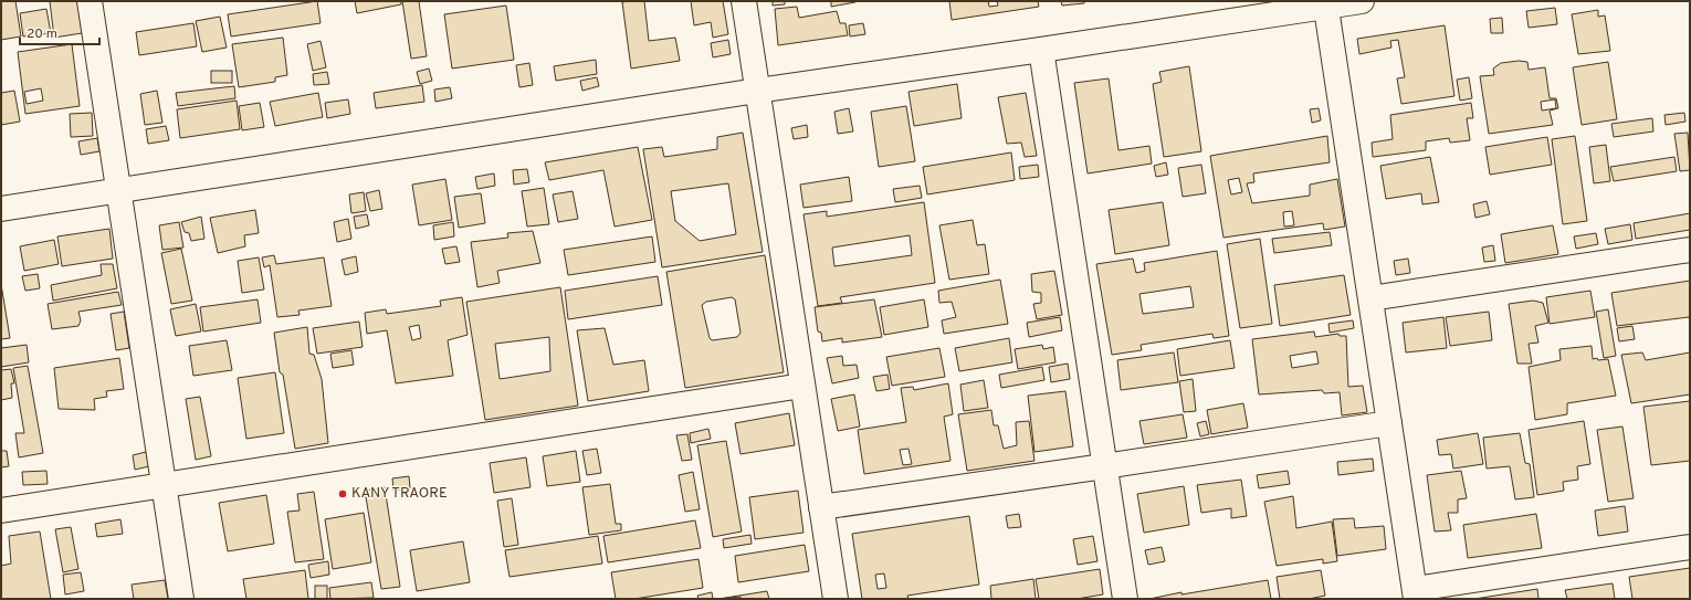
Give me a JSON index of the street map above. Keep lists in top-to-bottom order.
{
  "places": ["KANY TRAORE"],
  "scale_bar": "20 m"
}
